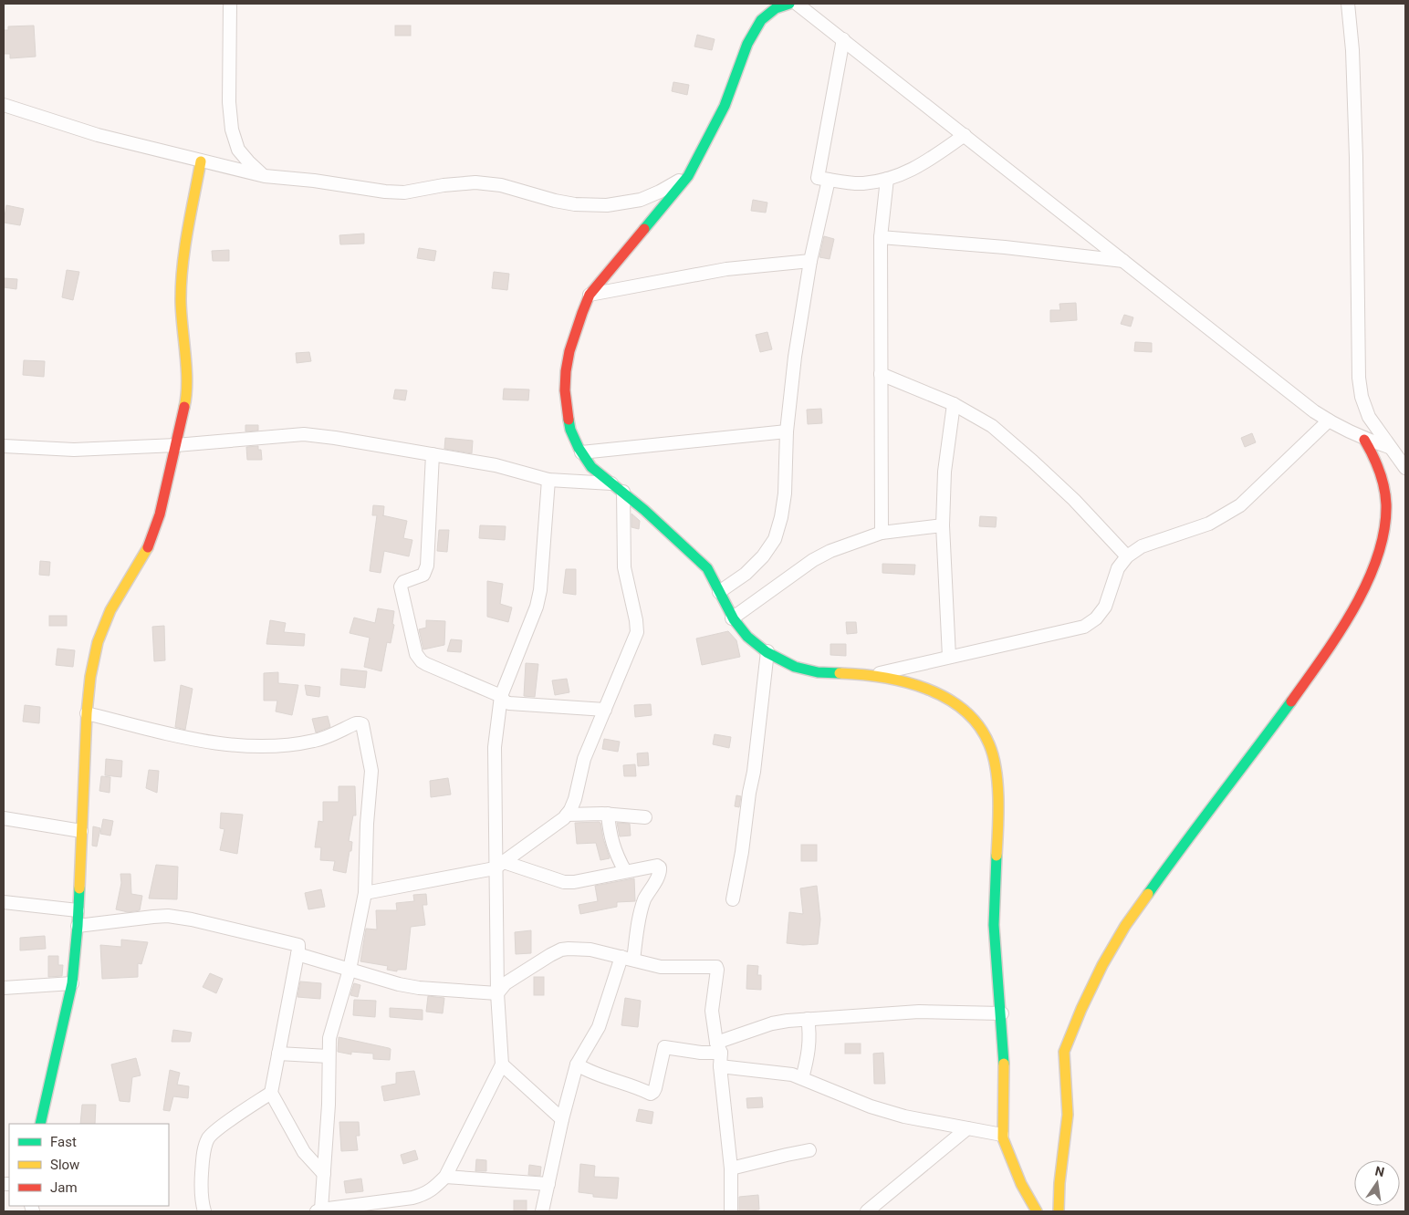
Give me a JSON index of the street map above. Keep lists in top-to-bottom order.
{
  "legend": ["Fast", "Slow", "Jam"],
  "north": "top"
}
